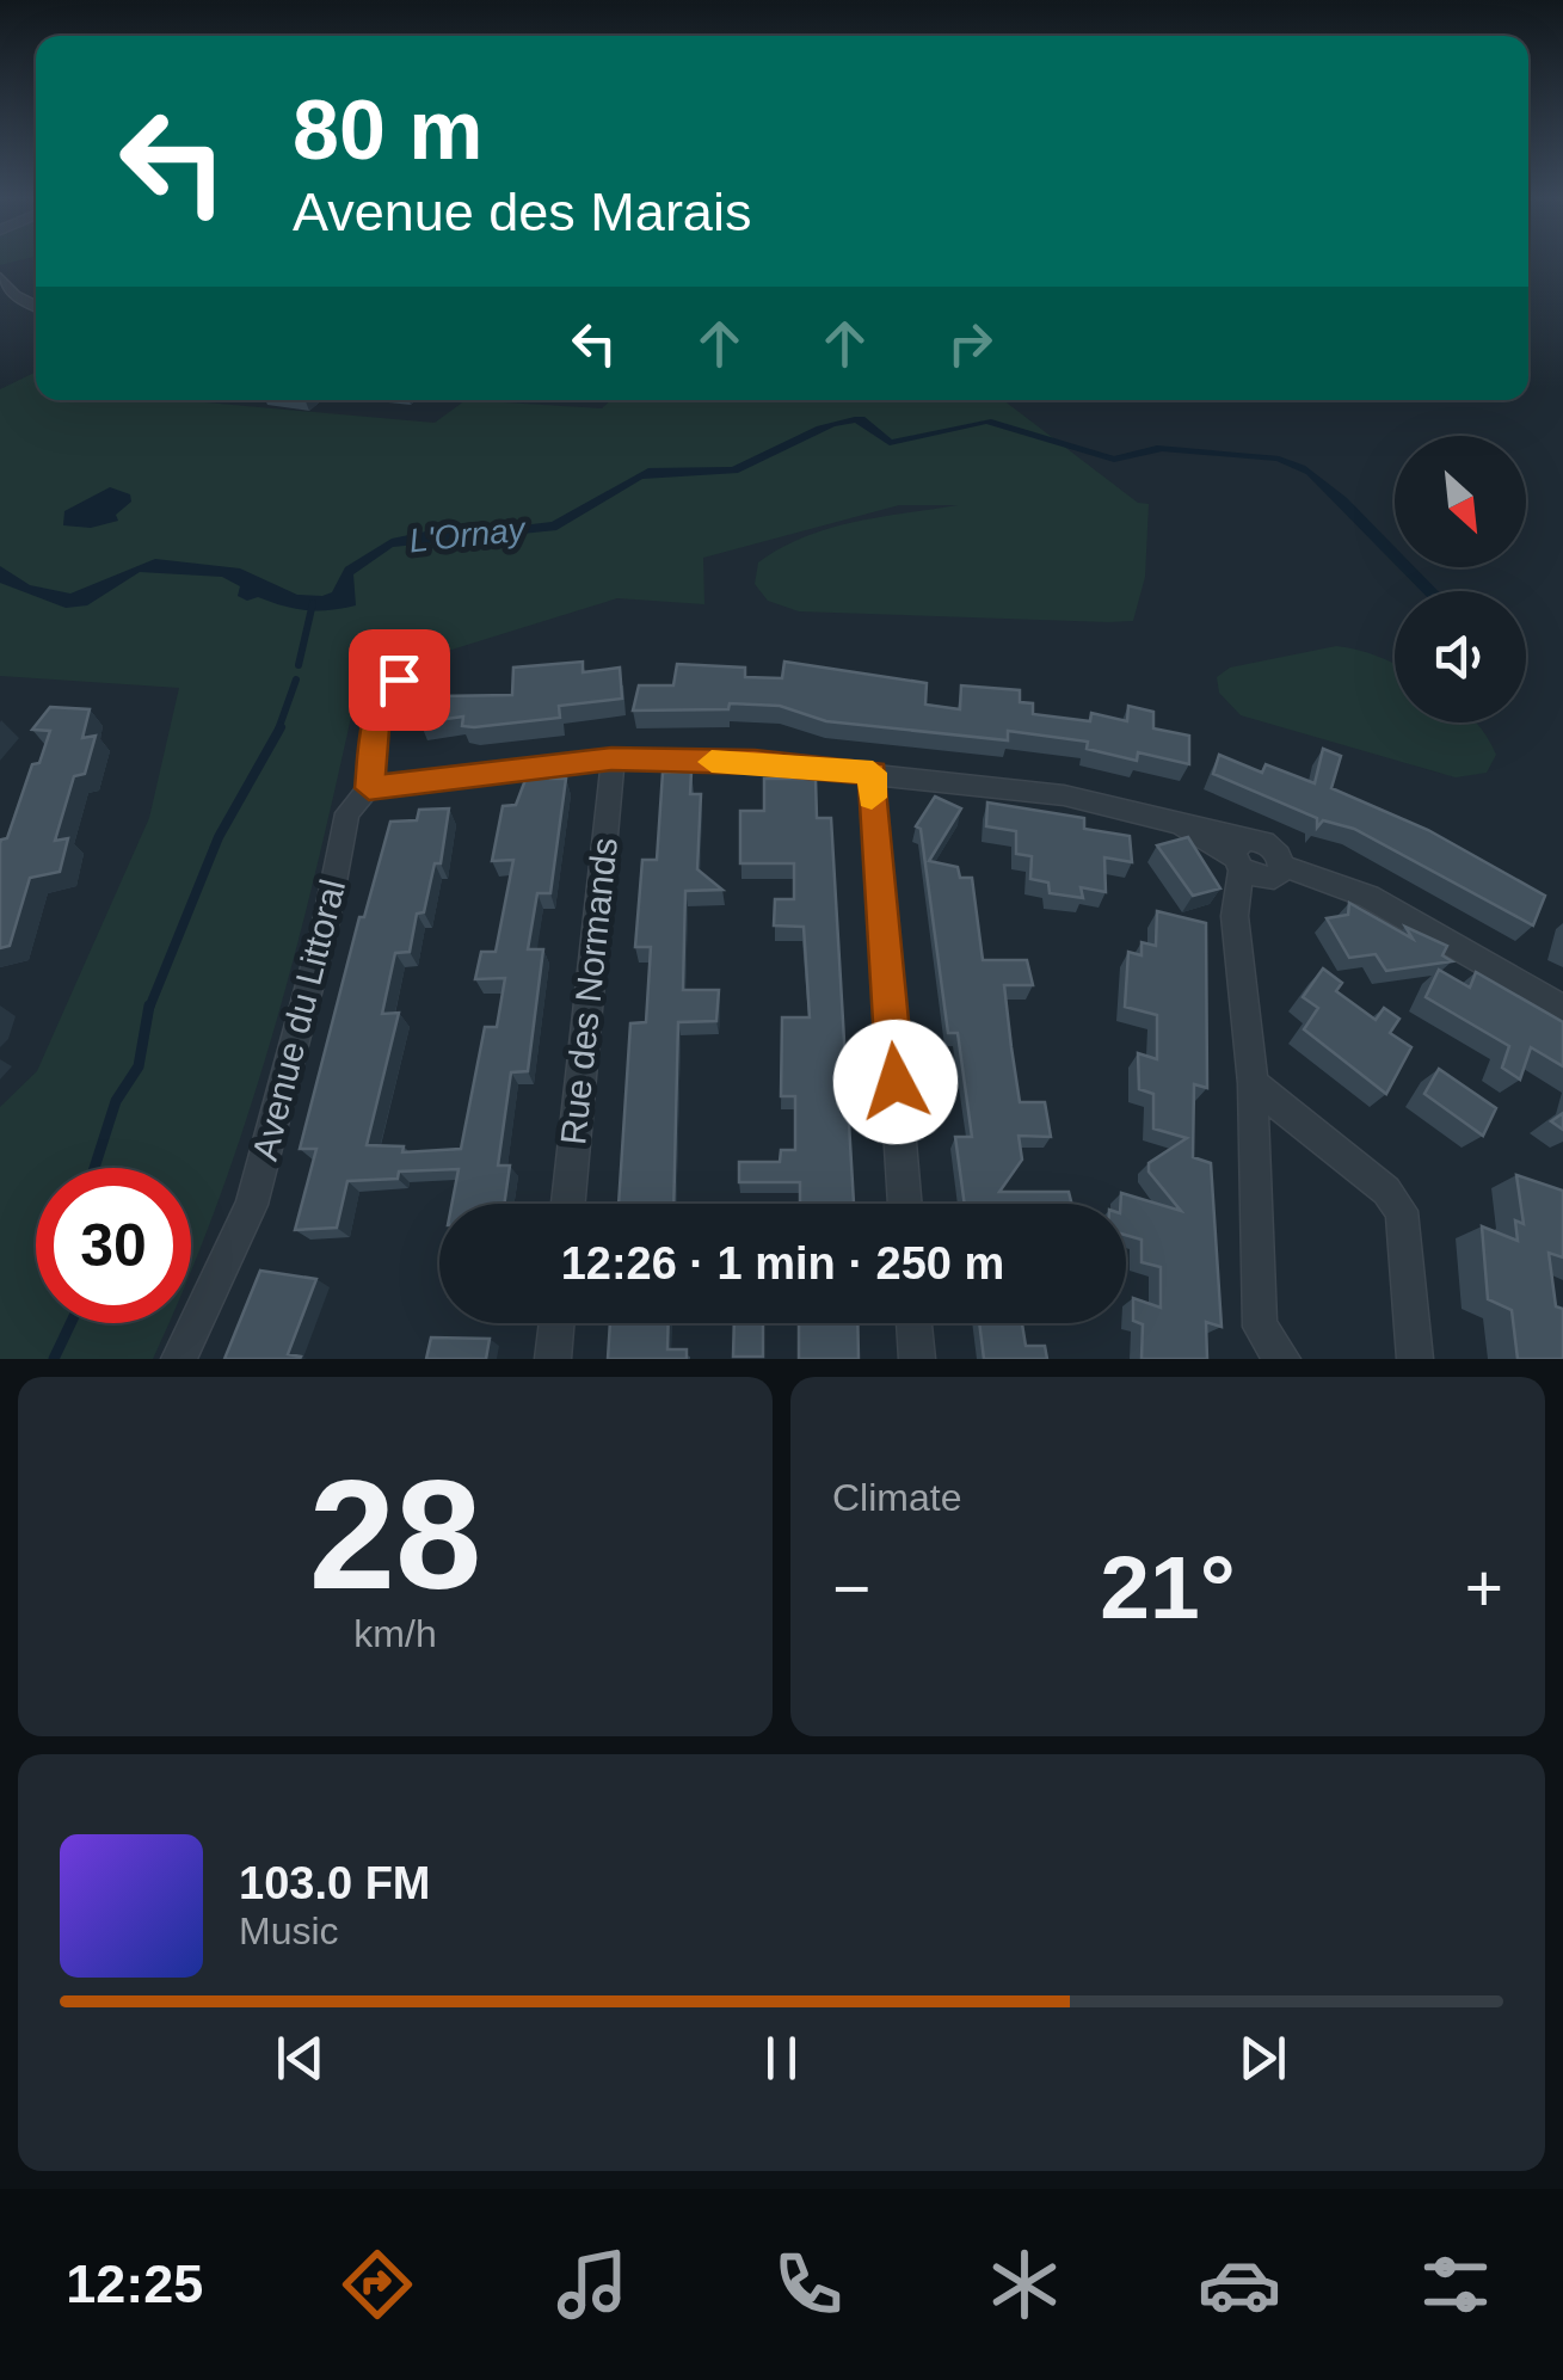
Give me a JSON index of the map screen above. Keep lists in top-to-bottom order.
{
  "streets": {
    "street": ["Rue des Normands", "Avenue du Littoral"]
  },
  "water": ["L'Ornay"],
  "north": "bottom right",
  "page": {
    "turn": ["80 m", "Avenue des Marais"],
    "limit": "30",
    "trip": "12:26 · 1 min · 250 m",
    "tile": [
      ["28", "km/h"],
      "Climate"
    ],
    "heat": ["−", "21°", "+"],
    "song": ["103.0 FM", "Music"],
    "tabs": "12:25"
  }
}
